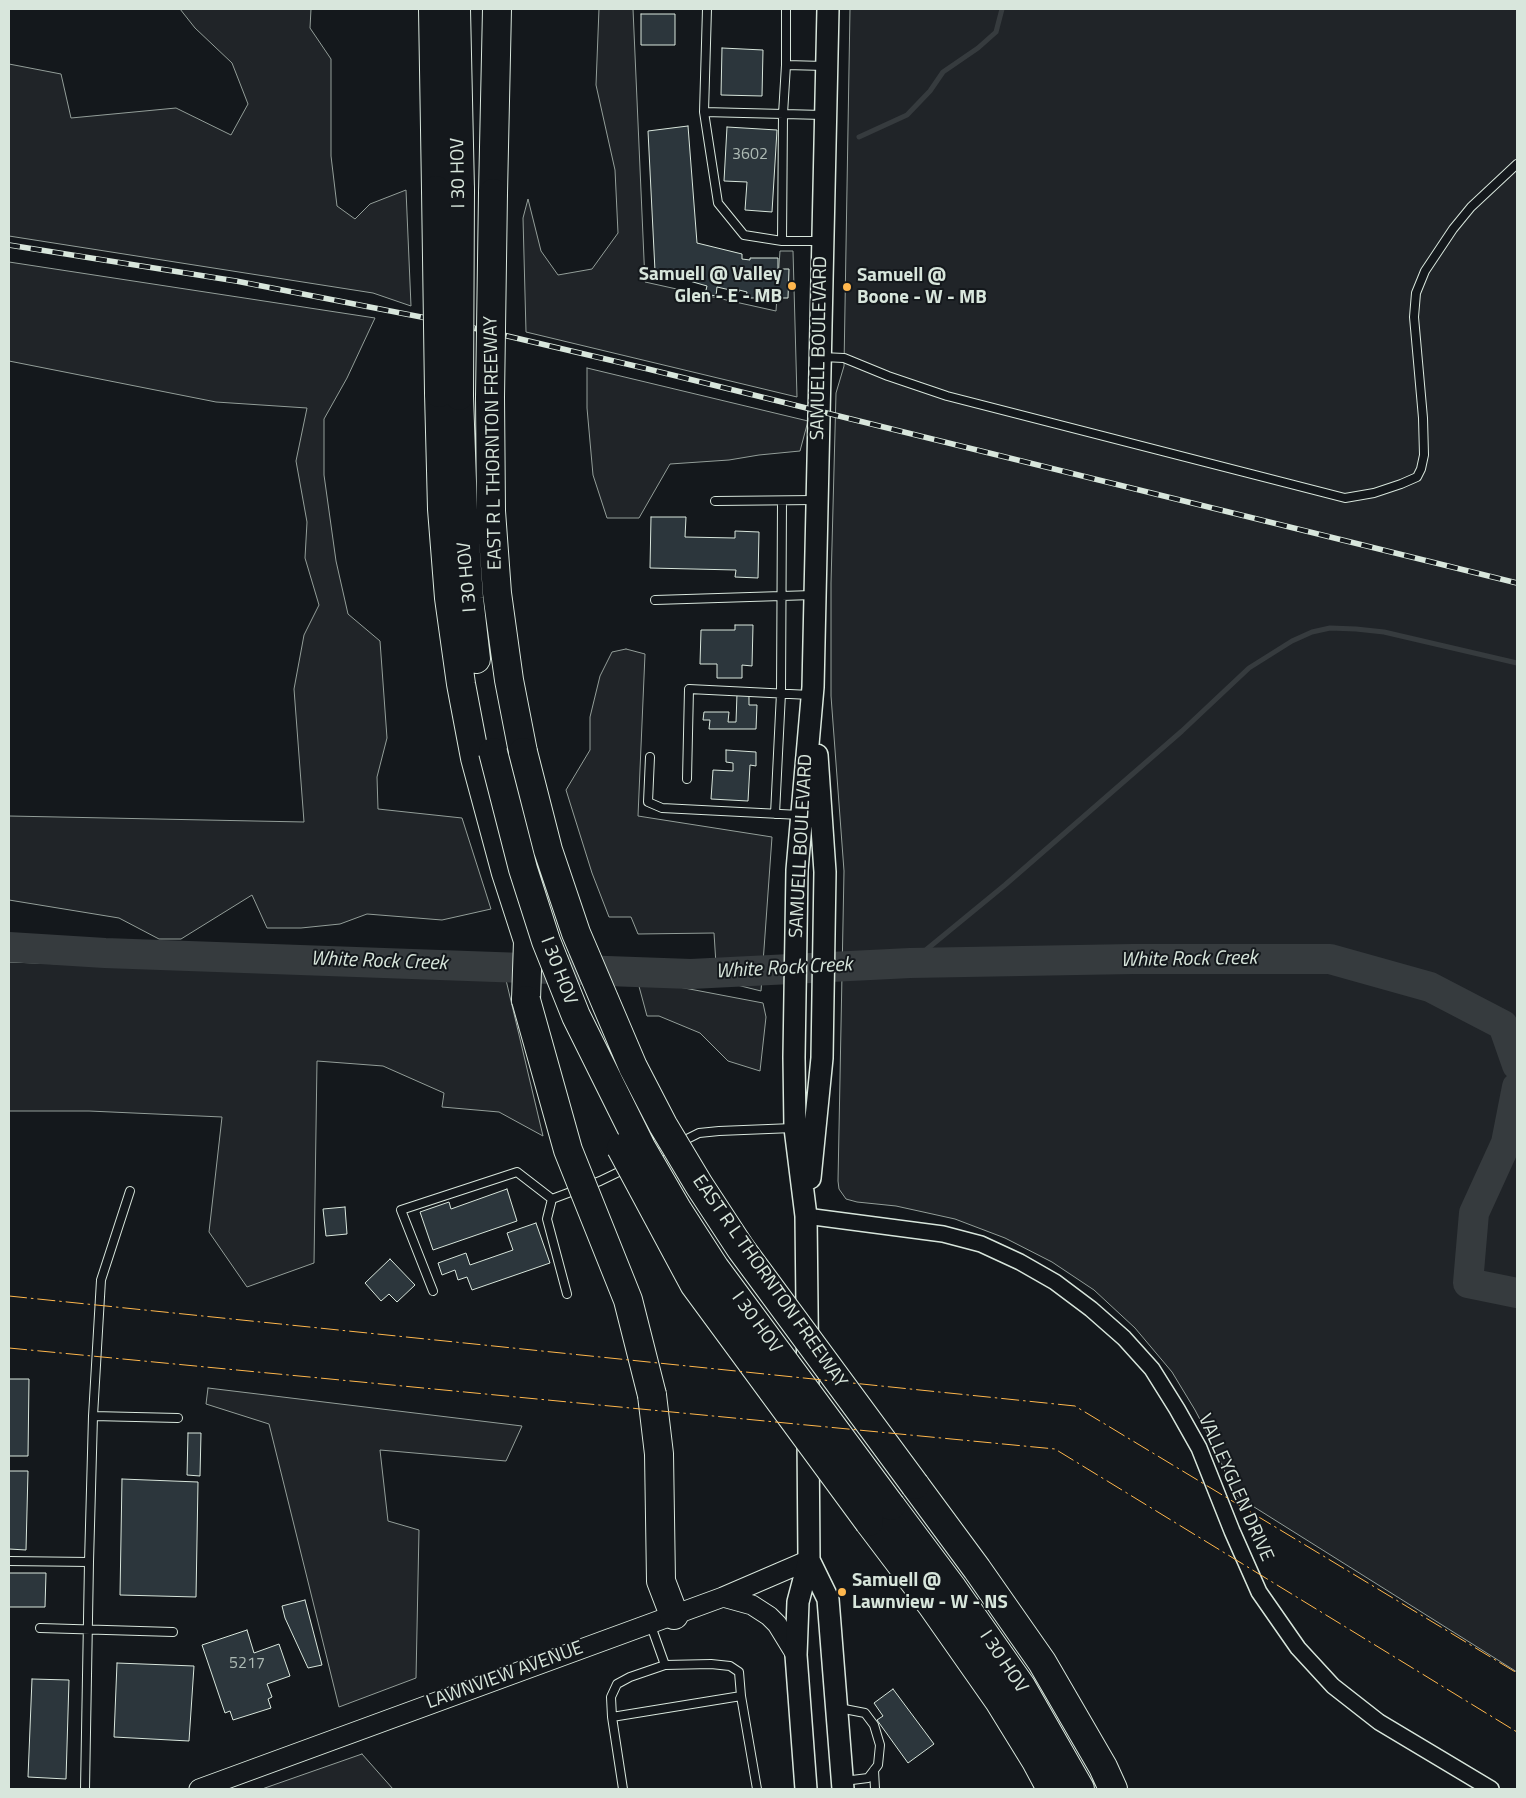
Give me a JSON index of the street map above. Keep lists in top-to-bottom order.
{
  "streets": {
    "highway": ["I 30 HOV", "EAST R L THORNTON FREEWAY"],
    "main road": ["SAMUELL BOULEVARD"],
    "street": ["VALLEYGLEN DRIVE", "LAWNVIEW AVENUE"]
  },
  "crossings": [
    ["SAMUELL BOULEVARD", "VALLEYGLEN DRIVE"],
    ["SAMUELL BOULEVARD", "LAWNVIEW AVENUE"]
  ],
  "water": ["White Rock Creek"],
  "places": ["Samuell @ Valley Glen - E - MB", "Samuell @ Boone - W - MB", "Samuell @ Lawnview - W - NS"],
  "house_numbers": ["3602", "5217"]
}
